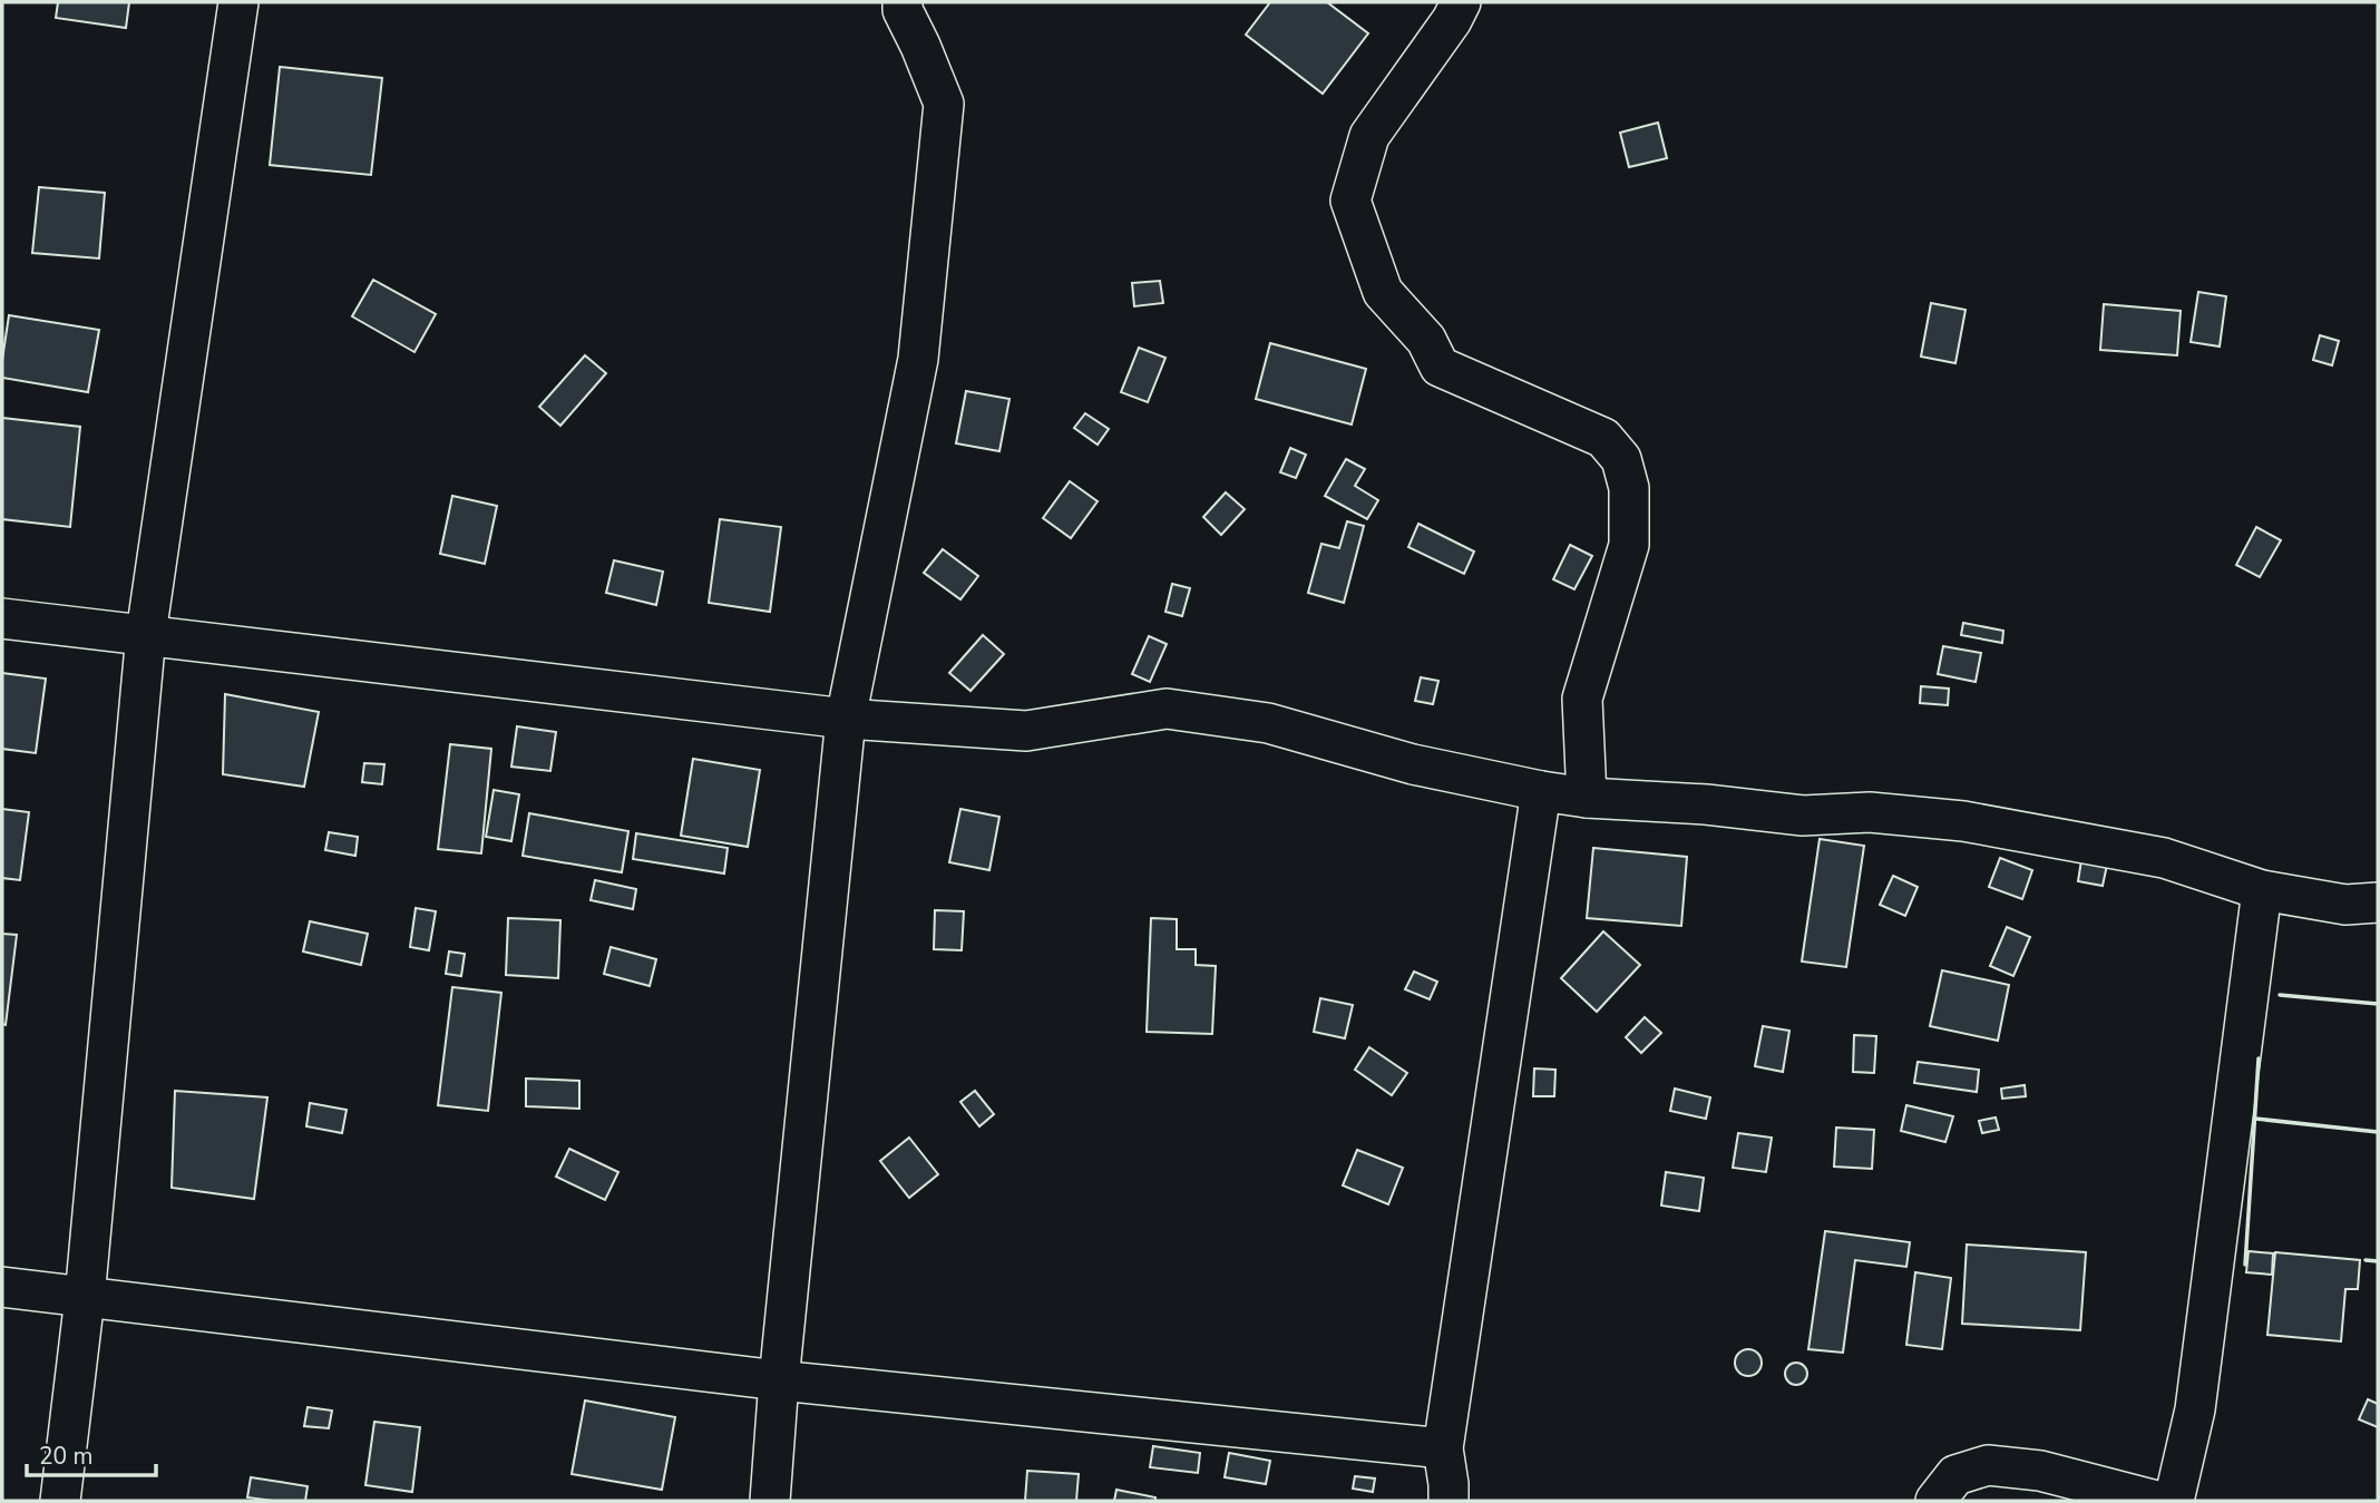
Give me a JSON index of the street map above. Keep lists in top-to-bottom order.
{
  "scale_bar": "20 m"
}
